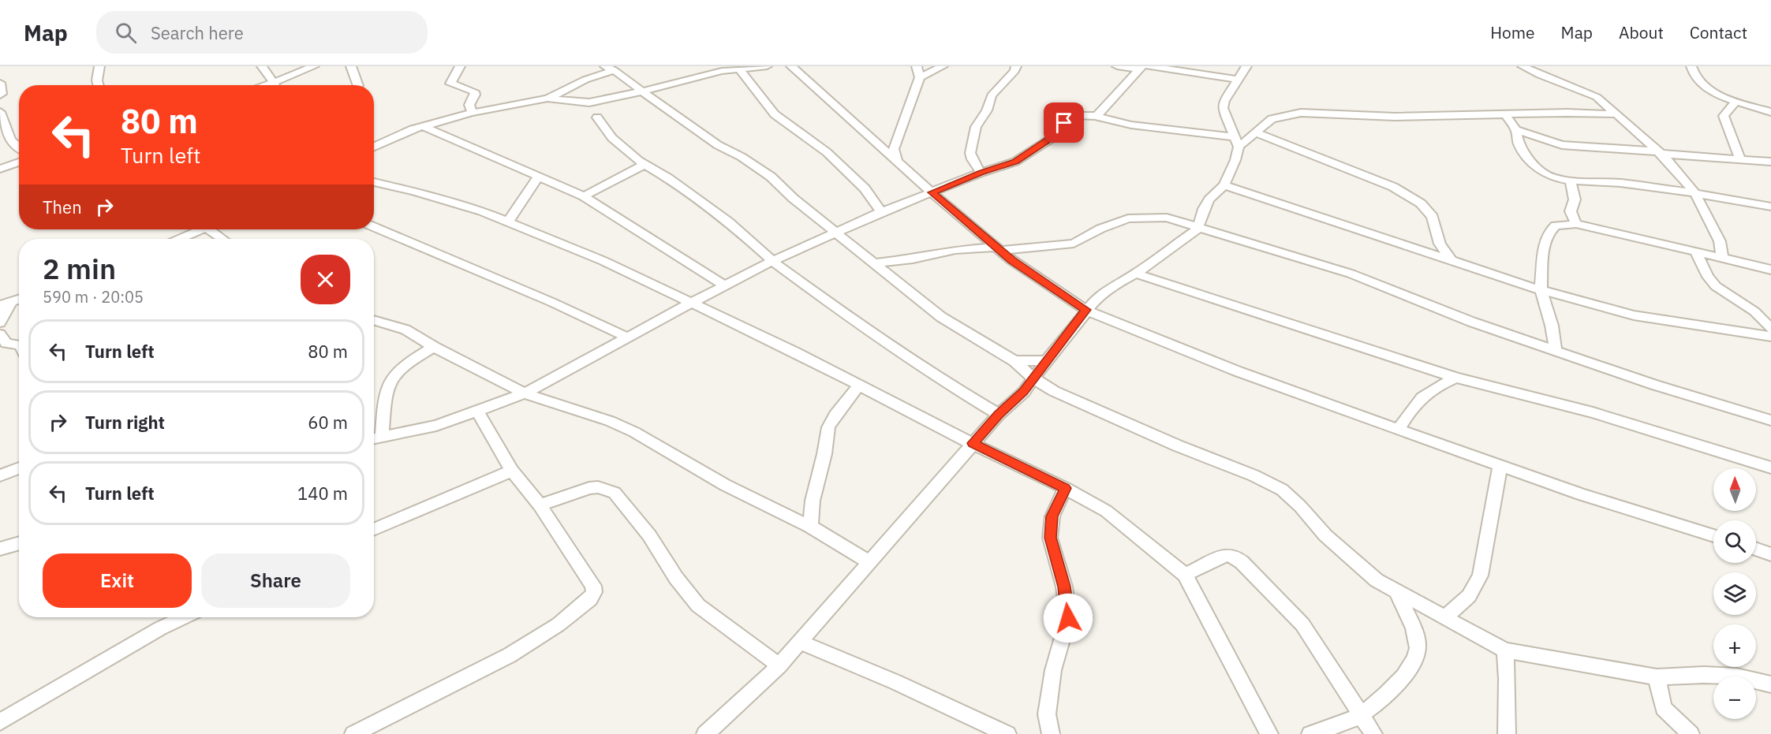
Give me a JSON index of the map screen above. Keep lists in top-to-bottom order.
{
  "north": "top",
  "page": {
    "header": "Map",
    "search": "Search here",
    "nav": [
      "Home",
      "Map",
      "About",
      "Contact"
    ],
    "turn": ["80 m", "Turn left"],
    "then": "Then",
    "heading": ["2 min", "590 m · 20:05"],
    "list": [
      {
        "name": "Turn left",
        "value": "80 m"
      },
      {
        "name": "Turn right",
        "value": "60 m"
      },
      {
        "name": "Turn left",
        "value": "140 m"
      }
    ],
    "map_buttons": ["+", "−"],
    "buttons": ["Exit", "Share"]
  }
}
